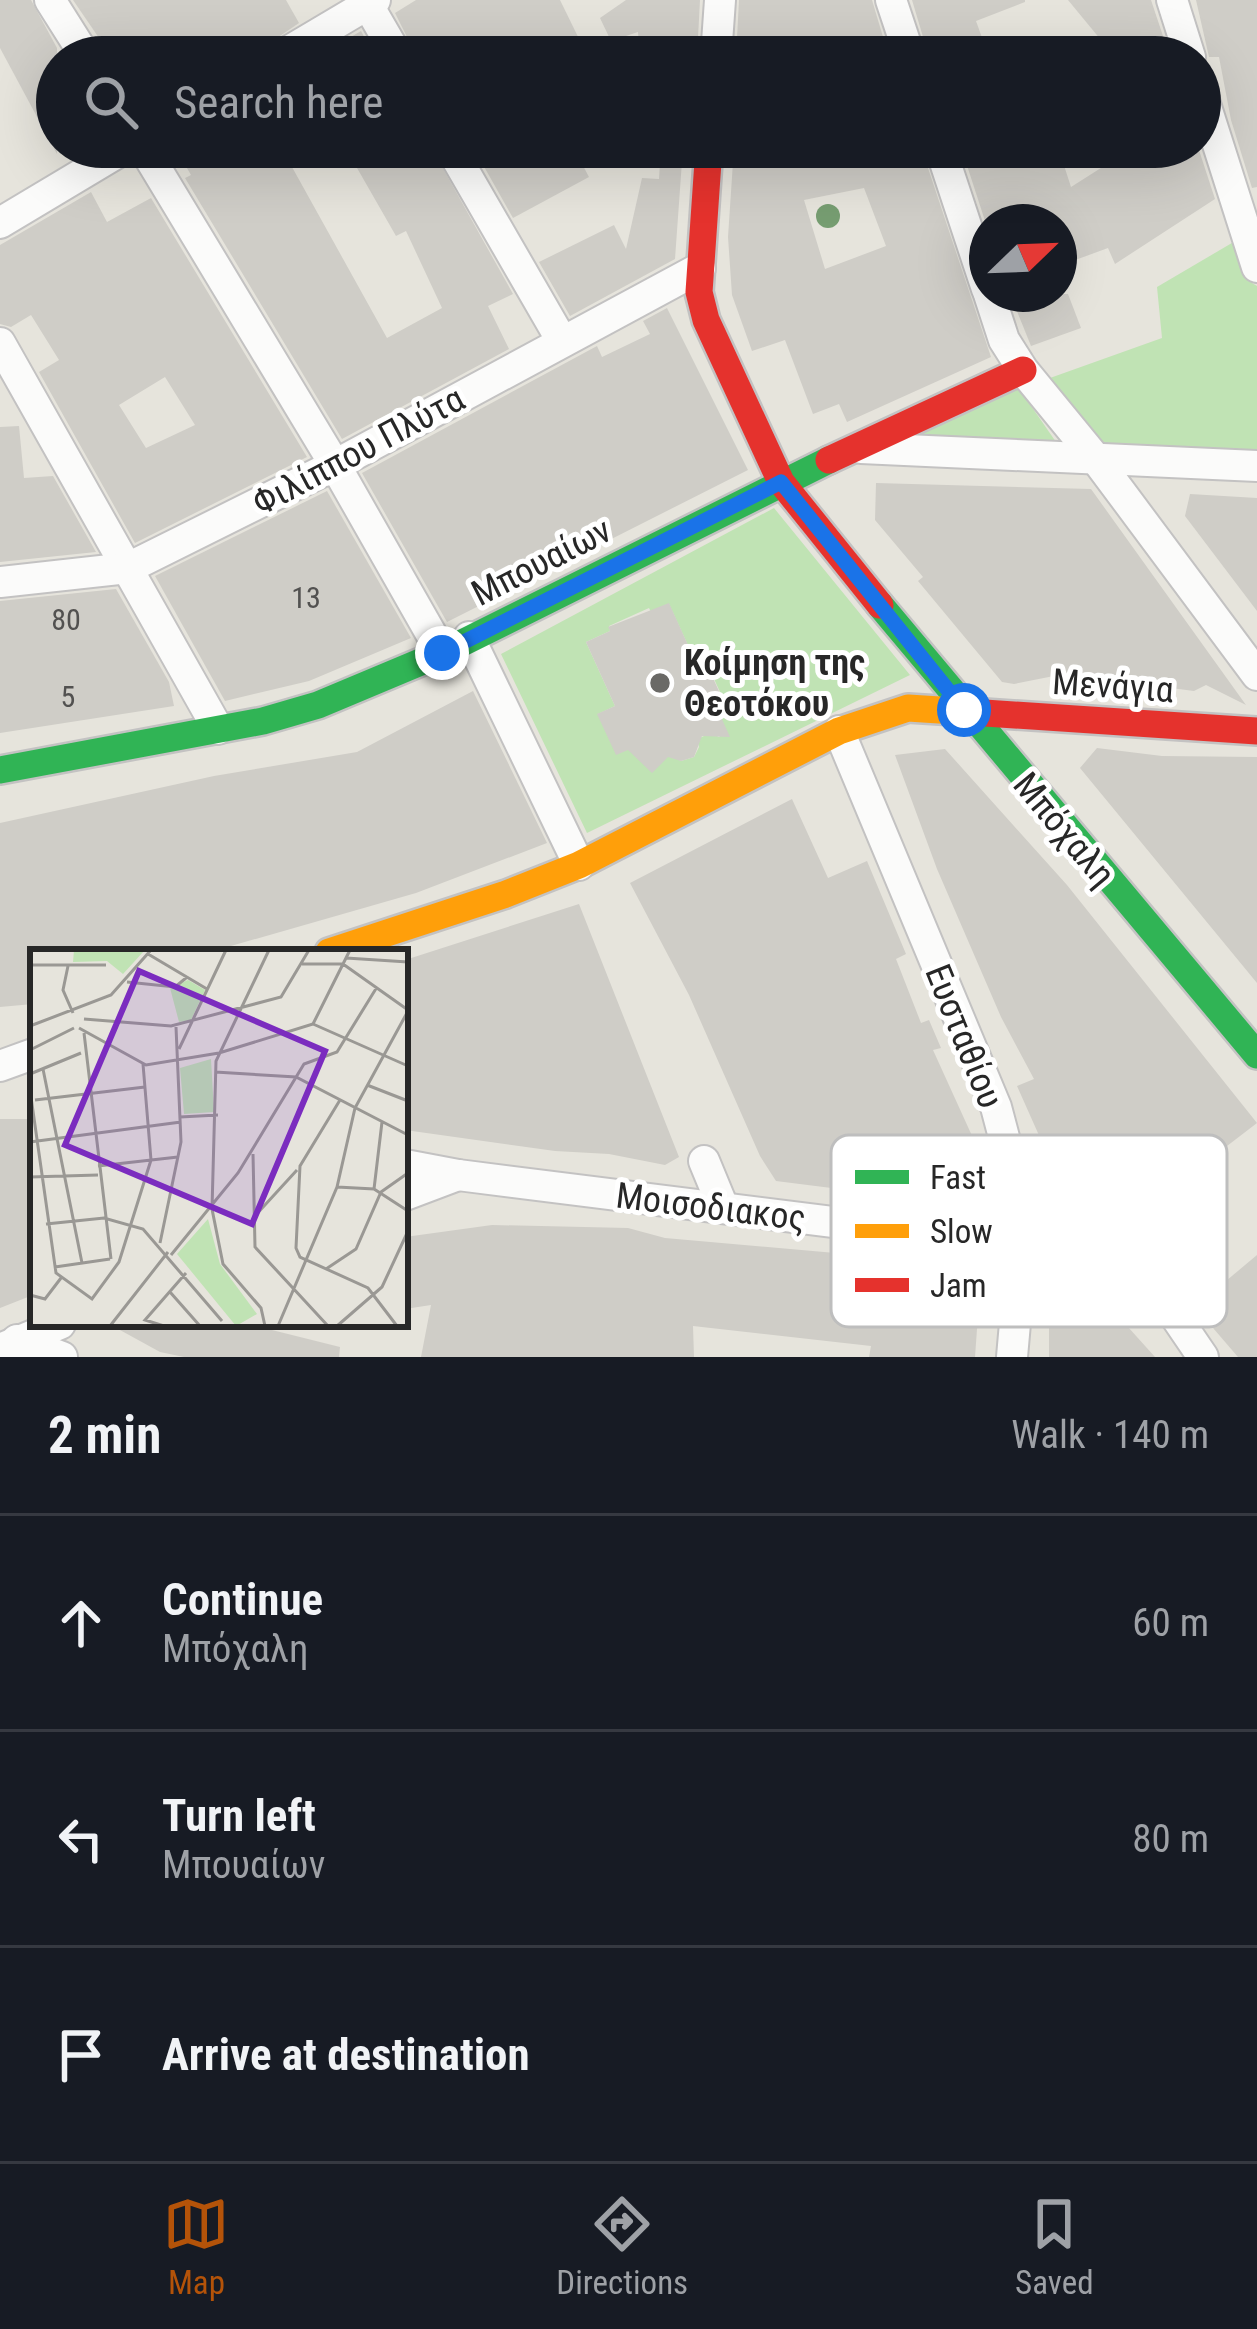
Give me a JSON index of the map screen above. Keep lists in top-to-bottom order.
{
  "streets": {
    "street": [
      "Φιλίππου Πλύτα",
      "Μπουαίων",
      "Μενάγια",
      "Μπόχαλη",
      "Ευσταθίου",
      "Μοισοδιακος"
    ]
  },
  "crossings": [
    ["Φιλίππου Πλύτα", "Μπόχαλη"],
    ["Μπουαίων", "Μπόχαλη"],
    ["Μενάγια", "Μπόχαλη"],
    ["Μενάγια", "Ευσταθίου"]
  ],
  "places": ["Κοίμηση της Θεοτόκου"],
  "house_numbers": ["13", "80", "5"],
  "legend": ["Fast", "Slow", "Jam"],
  "north": "top right",
  "page": {
    "search": "Search here",
    "heading": ["2 min", "Walk · 140 m"],
    "list": [
      ["Continue", "Μπόχαλη", "60 m"],
      ["Turn left", "Μπουαίων", "80 m"],
      "Arrive at destination"
    ],
    "nav": ["Map", "Directions", "Saved"]
  }
}
